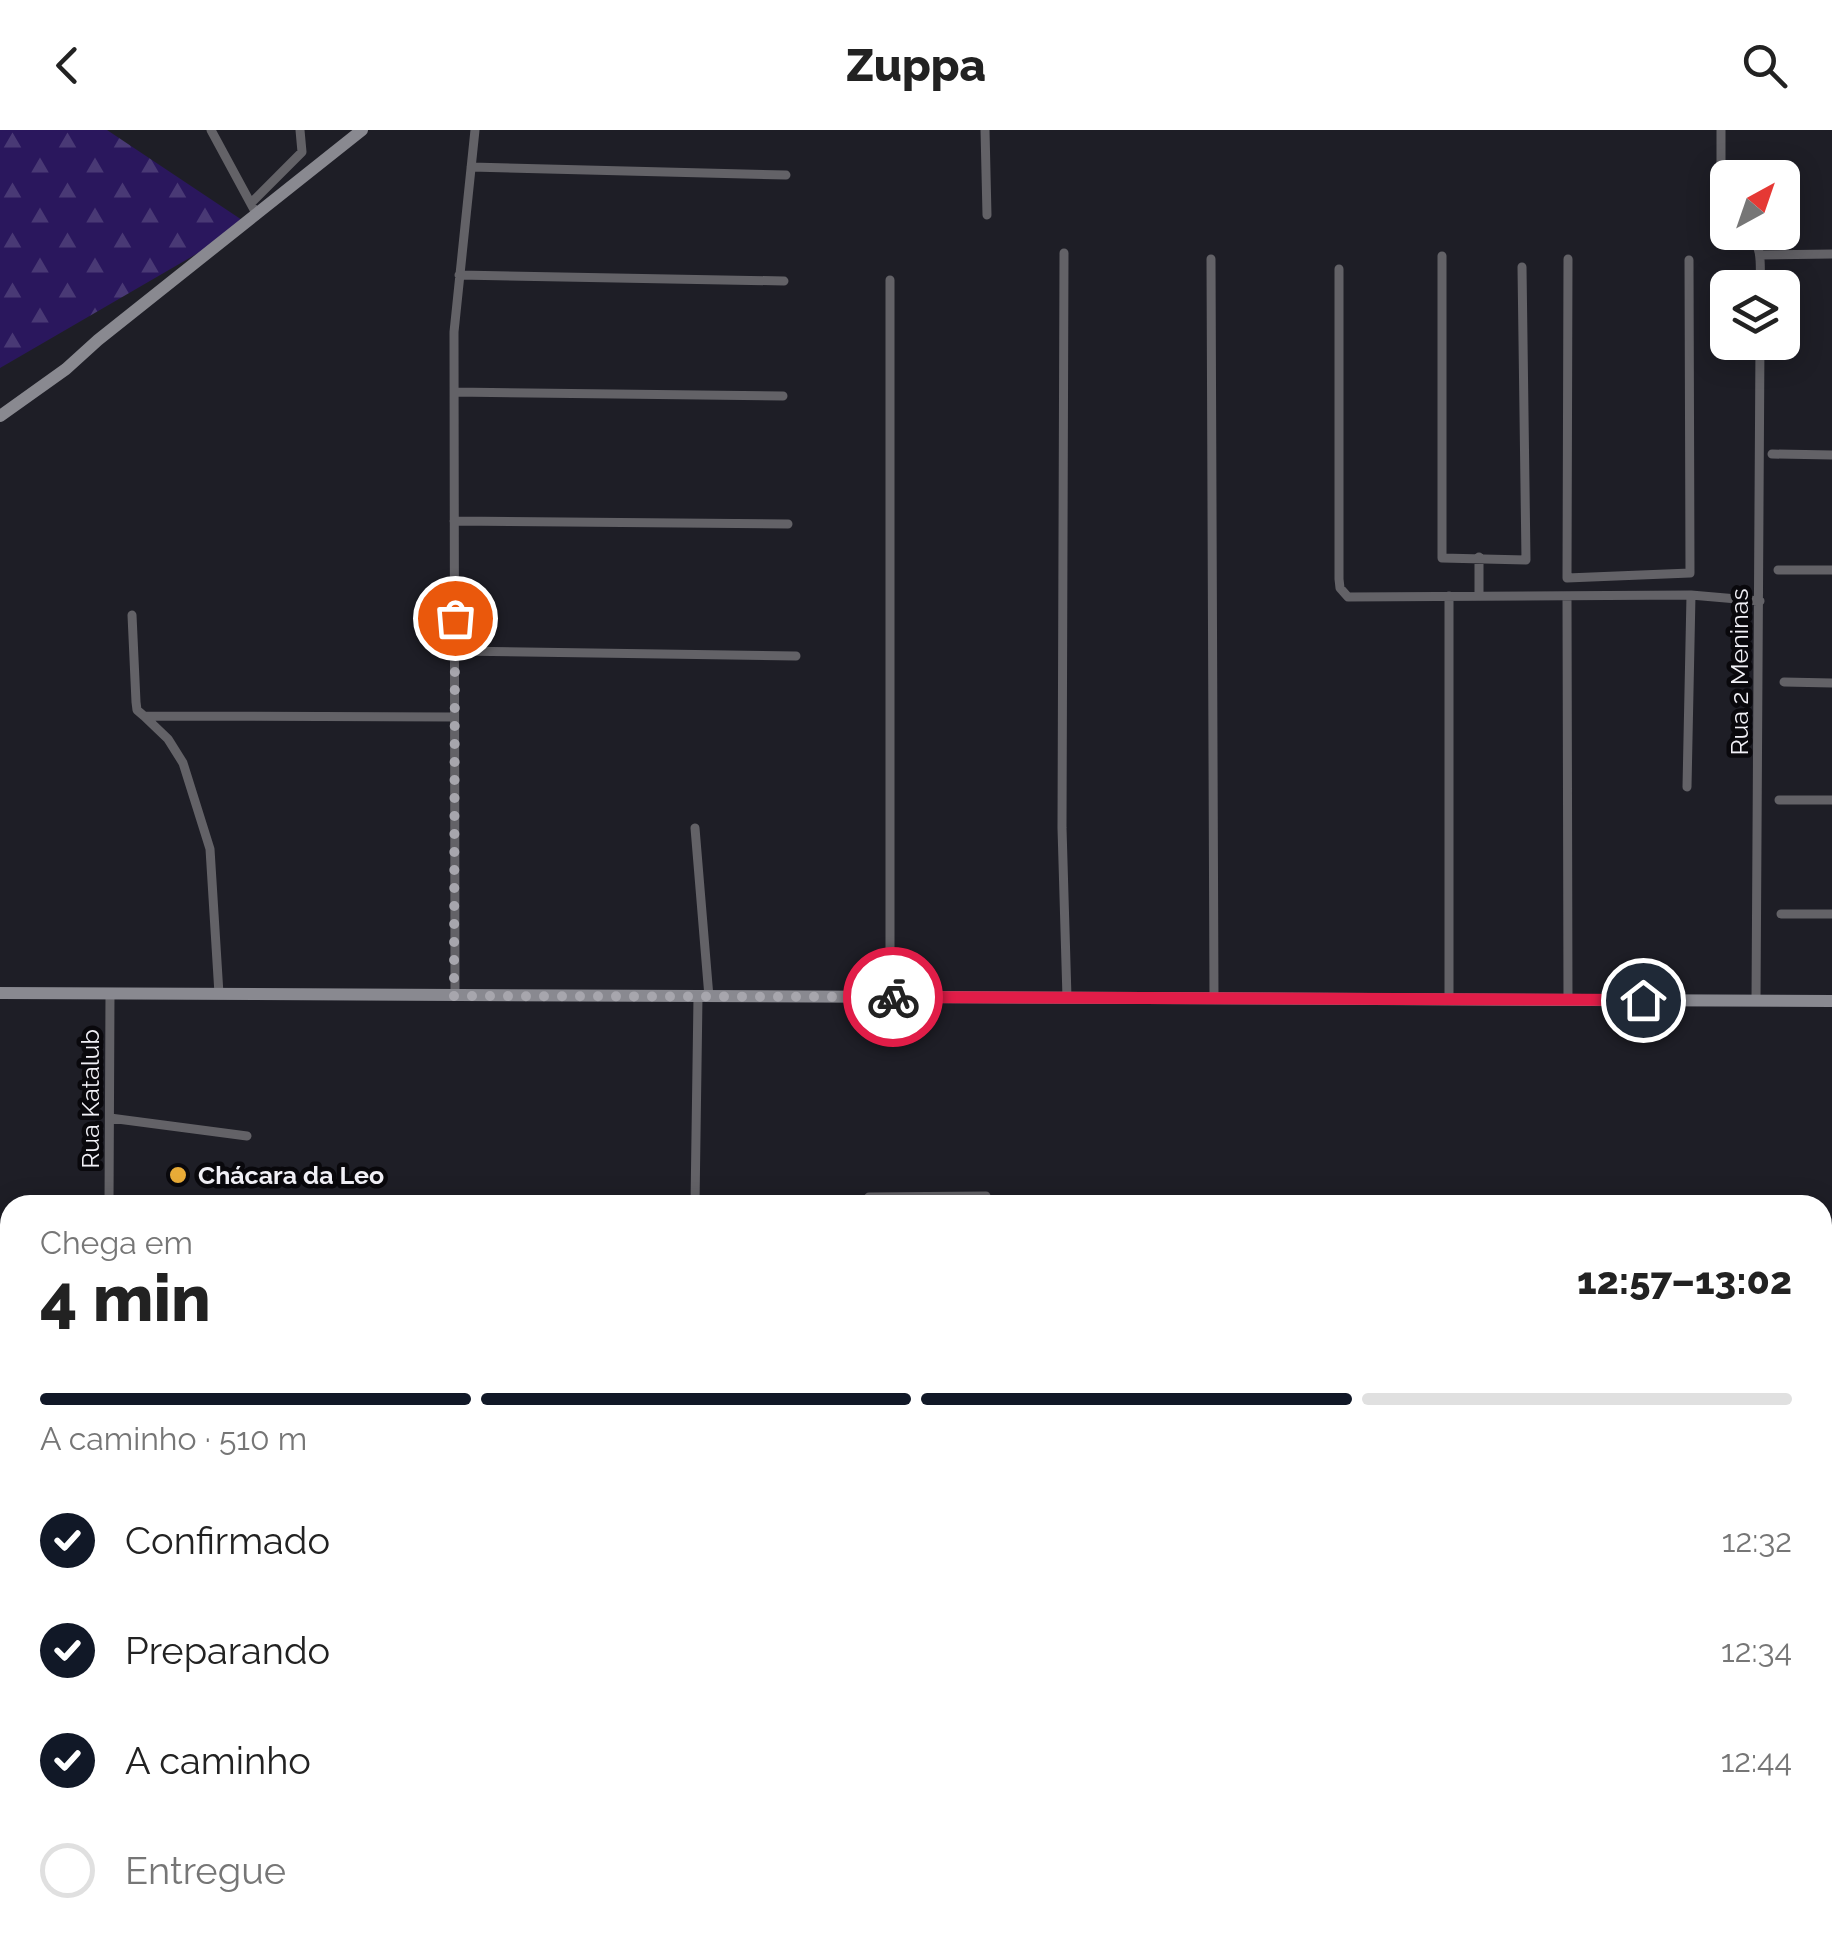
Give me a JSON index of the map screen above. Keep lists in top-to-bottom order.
{
  "streets": {
    "street": ["Rua 2 Meninas", "Rua Katalub"]
  },
  "places": ["Chácara da Leo"],
  "north": "top right",
  "page": {
    "header": "Zuppa",
    "heading": ["4 min", "Chega em", "12:57–13:02"],
    "bar": "A caminho · 510 m",
    "list": [
      ["Confirmado", "12:32"],
      ["Preparando", "12:34"],
      ["A caminho", "12:44"],
      "Entregue"
    ]
  }
}
